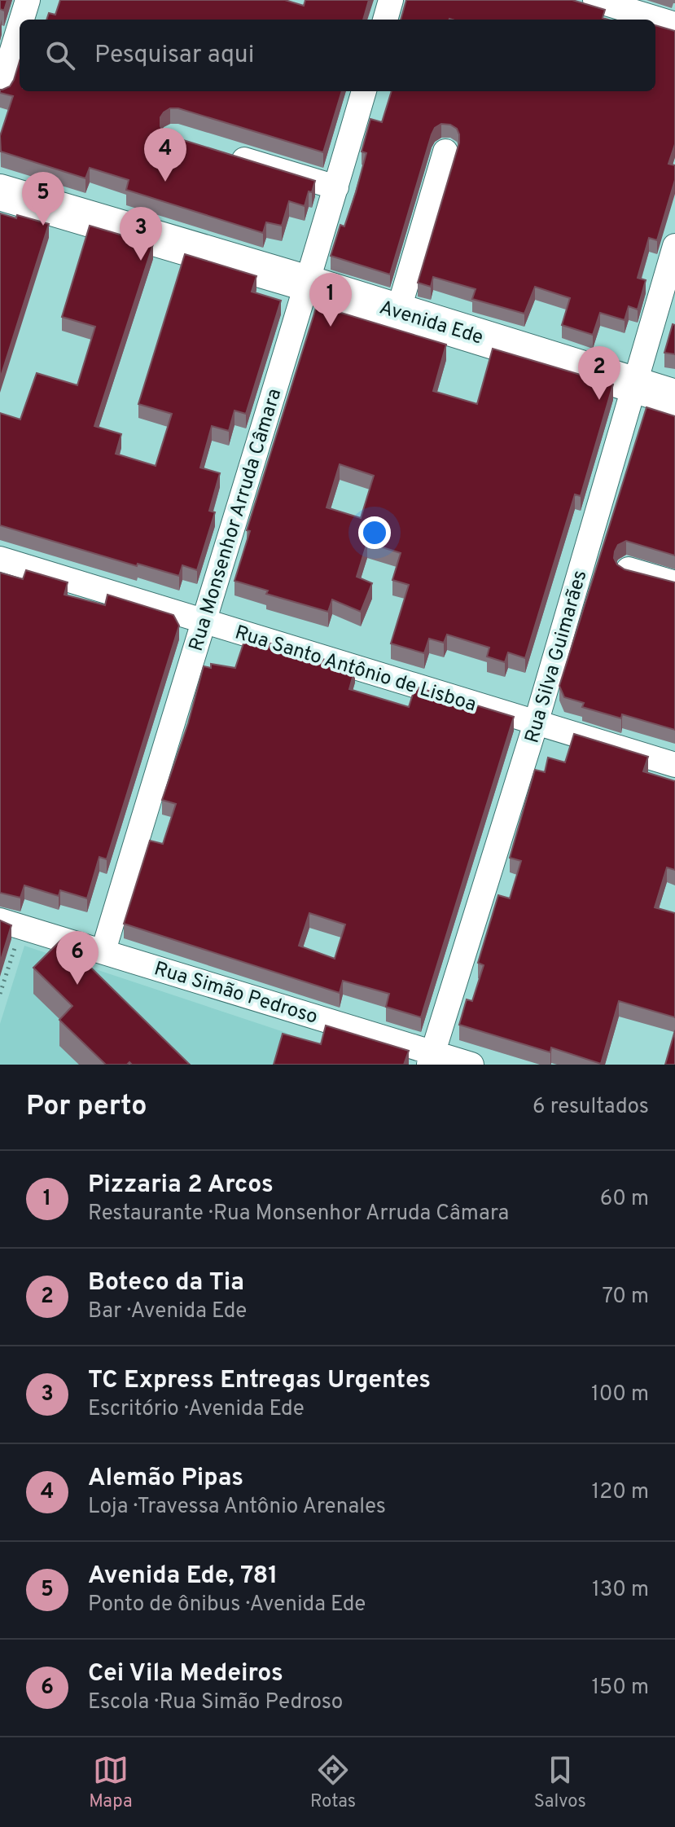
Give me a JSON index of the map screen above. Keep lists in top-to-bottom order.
{
  "streets": {
    "main road": ["Avenida Ede"],
    "street": [
      "Rua Monsenhor Arruda Câmara",
      "Rua Silva Guimarães",
      "Rua Santo Antônio de Lisboa",
      "Rua Simão Pedroso"
    ]
  },
  "crossings": [
    ["Avenida Ede", "Rua Monsenhor Arruda Câmara"],
    ["Avenida Ede", "Rua Silva Guimarães"],
    ["Rua Monsenhor Arruda Câmara", "Rua Santo Antônio de Lisboa"],
    ["Rua Monsenhor Arruda Câmara", "Rua Simão Pedroso"],
    ["Rua Silva Guimarães", "Rua Santo Antônio de Lisboa"],
    ["Rua Silva Guimarães", "Rua Simão Pedroso"]
  ],
  "page": {
    "search": "Pesquisar aqui",
    "pins": [
      "4",
      "5",
      "3",
      "1",
      "2",
      "6"
    ],
    "heading": ["Por perto", "6 resultados"],
    "list": [
      {
        "mark": "1",
        "name": "Pizzaria 2 Arcos",
        "note": "Restaurante · Rua Monsenhor Arruda Câmara",
        "value": "60 m"
      },
      {
        "mark": "2",
        "name": "Boteco da Tia",
        "note": "Bar · Avenida Ede",
        "value": "70 m"
      },
      {
        "mark": "3",
        "name": "TC Express Entregas Urgentes",
        "note": "Escritório · Avenida Ede",
        "value": "100 m"
      },
      {
        "mark": "4",
        "name": "Alemão Pipas",
        "note": "Loja · Travessa Antônio Arenales",
        "value": "120 m"
      },
      {
        "mark": "5",
        "name": "Avenida Ede, 781",
        "note": "Ponto de ônibus · Avenida Ede",
        "value": "130 m"
      },
      {
        "mark": "6",
        "name": "Cei Vila Medeiros",
        "note": "Escola · Rua Simão Pedroso",
        "value": "150 m"
      }
    ],
    "nav": ["Mapa", "Rotas", "Salvos"]
  }
}
